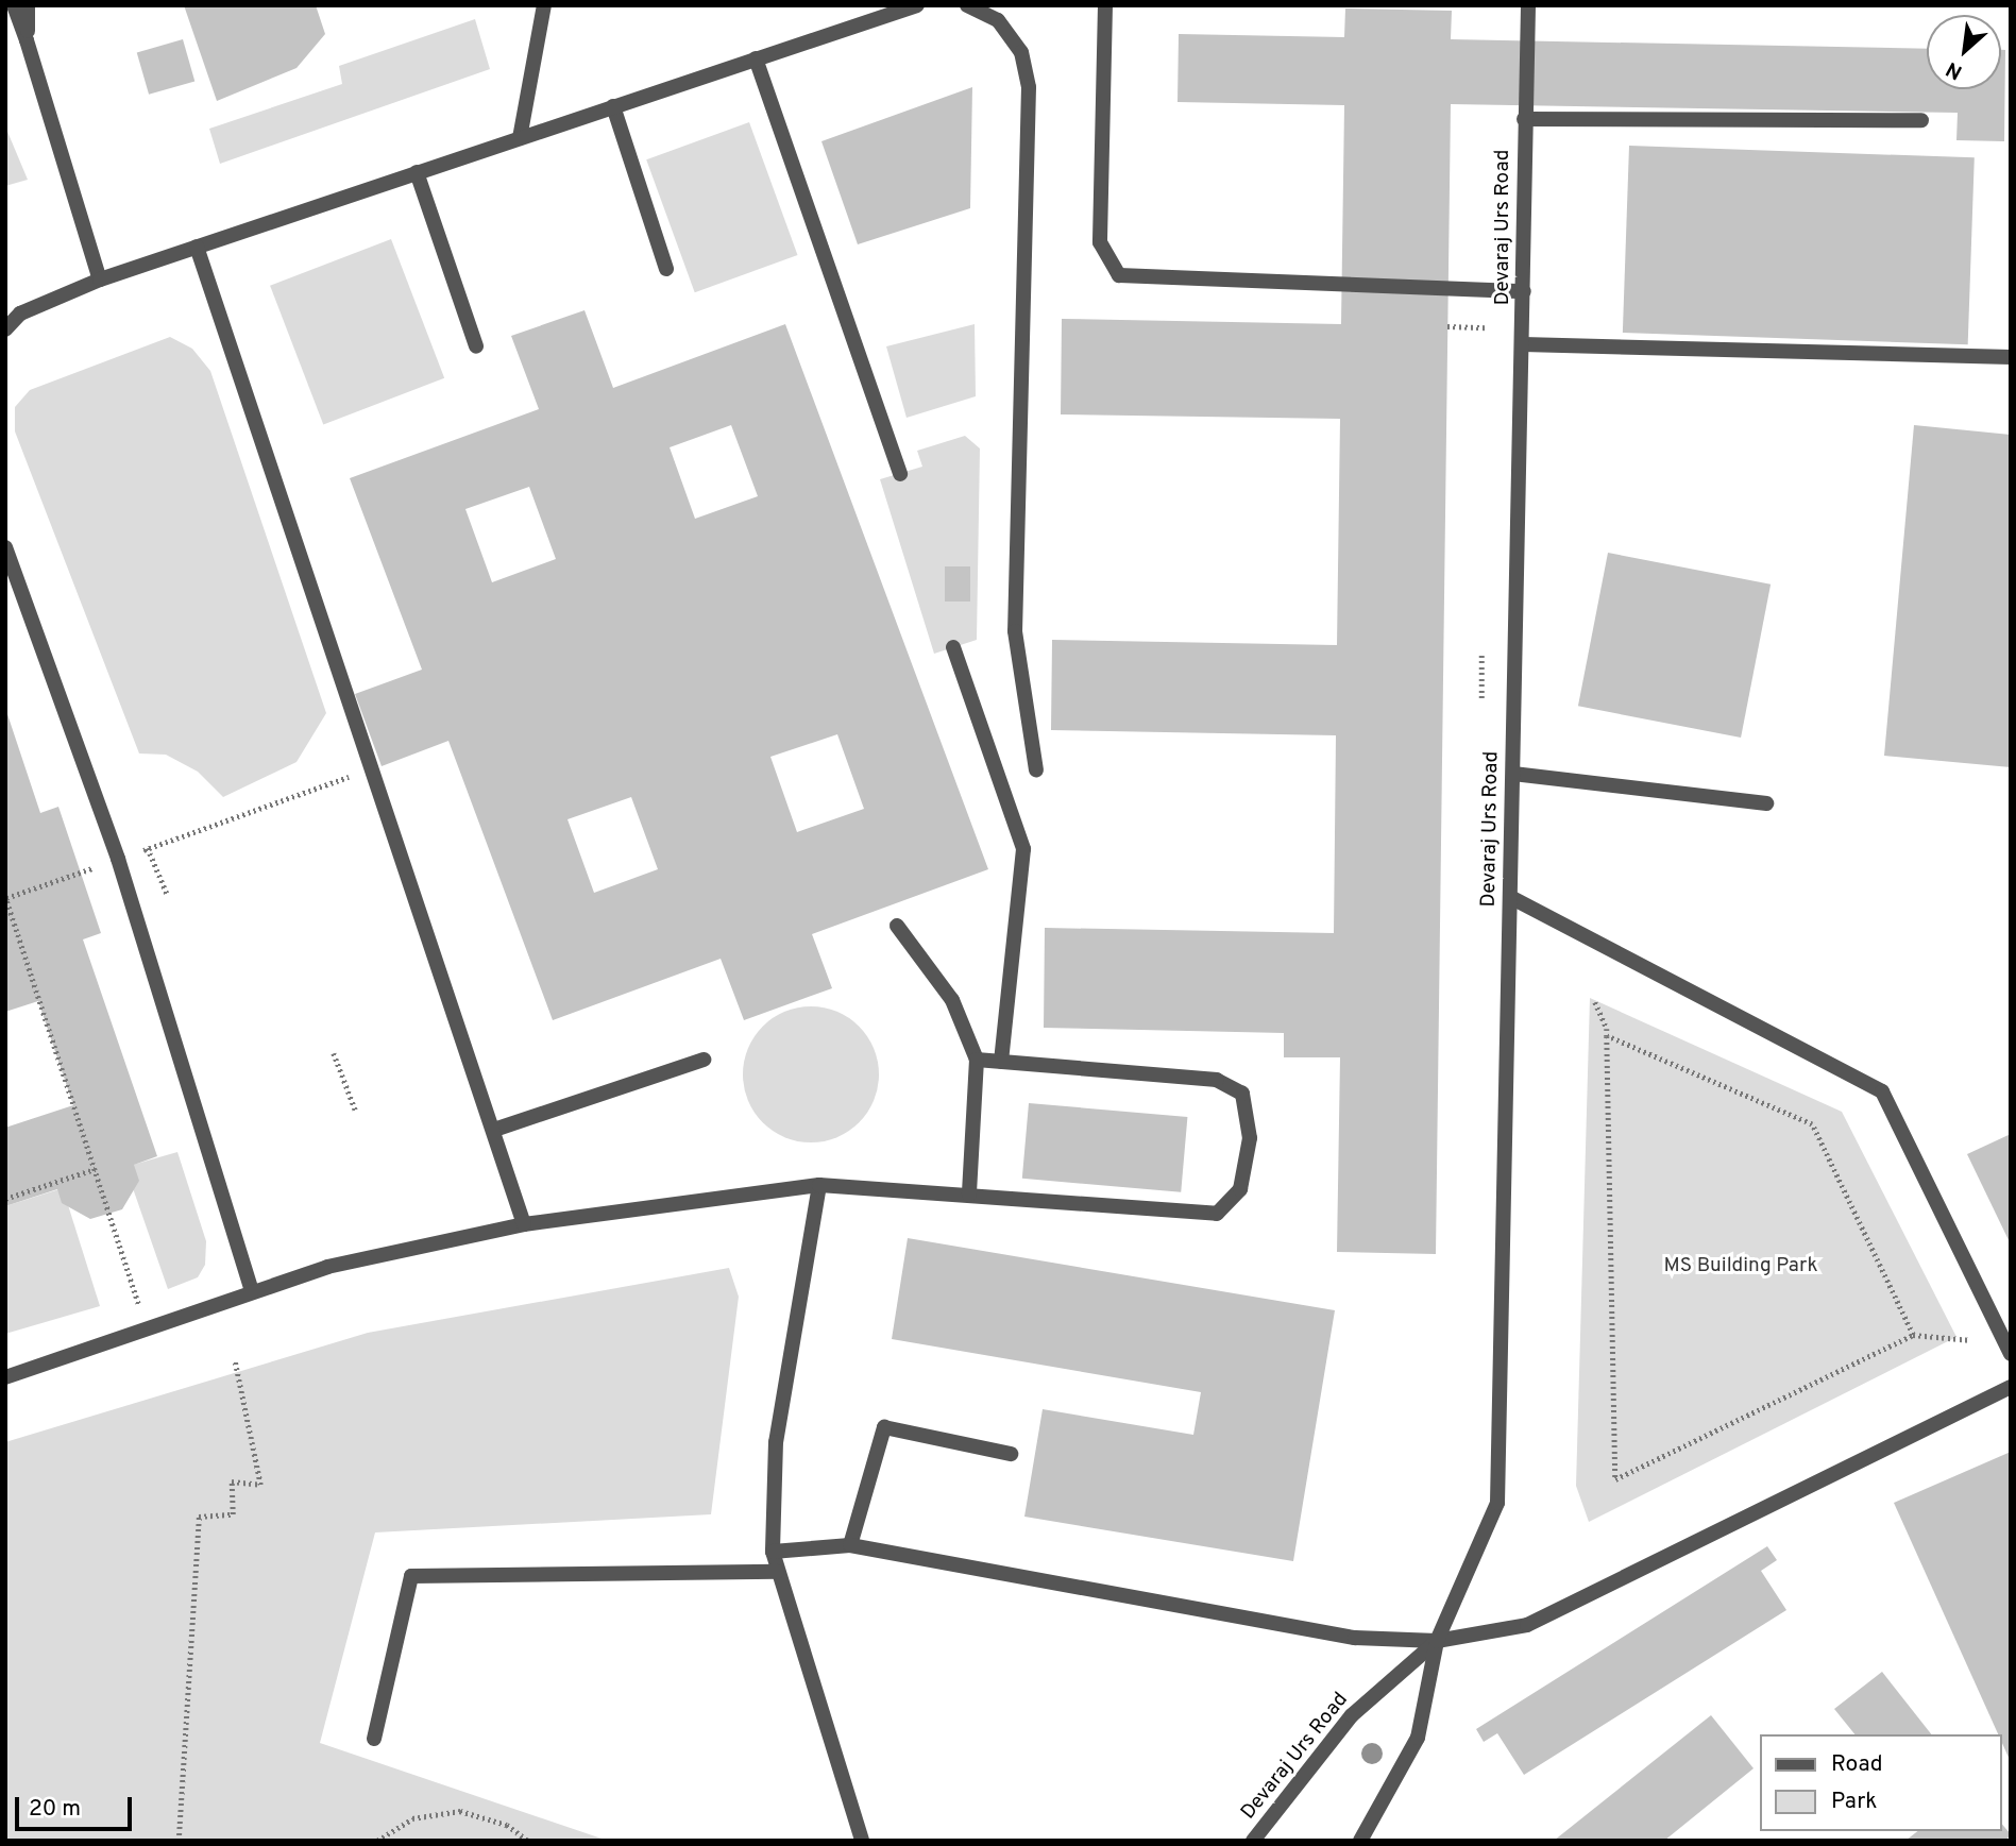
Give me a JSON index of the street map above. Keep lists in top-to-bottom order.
{
  "streets": {
    "street": ["Devaraj Urs Road"]
  },
  "parks": ["MS Building Park"],
  "legend": ["Road", "Park"],
  "scale_bar": "20 m",
  "north": "bottom left"
}
